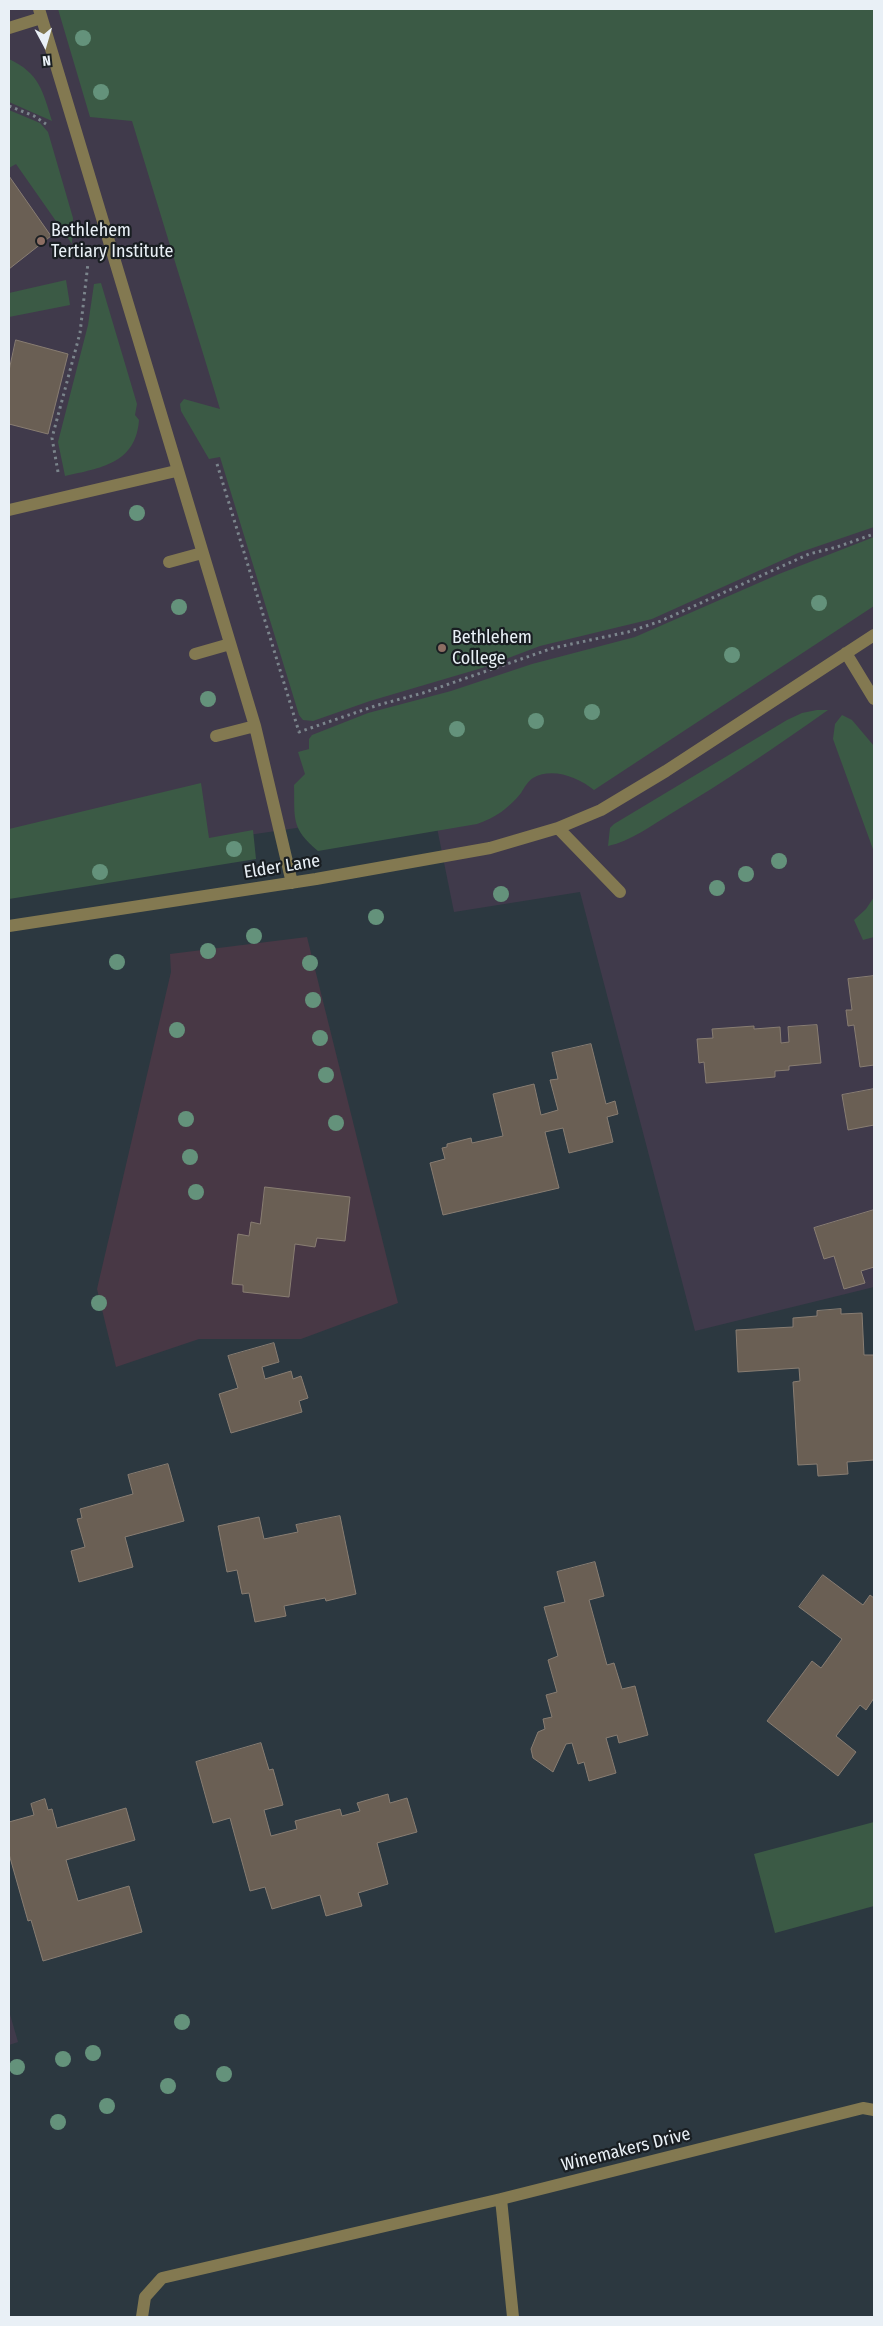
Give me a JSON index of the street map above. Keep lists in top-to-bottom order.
{
  "streets": {
    "street": ["Elder Lane", "Winemakers Drive"]
  },
  "places": ["Bethlehem Tertiary Institute", "Bethlehem College"],
  "north": "bottom"
}
